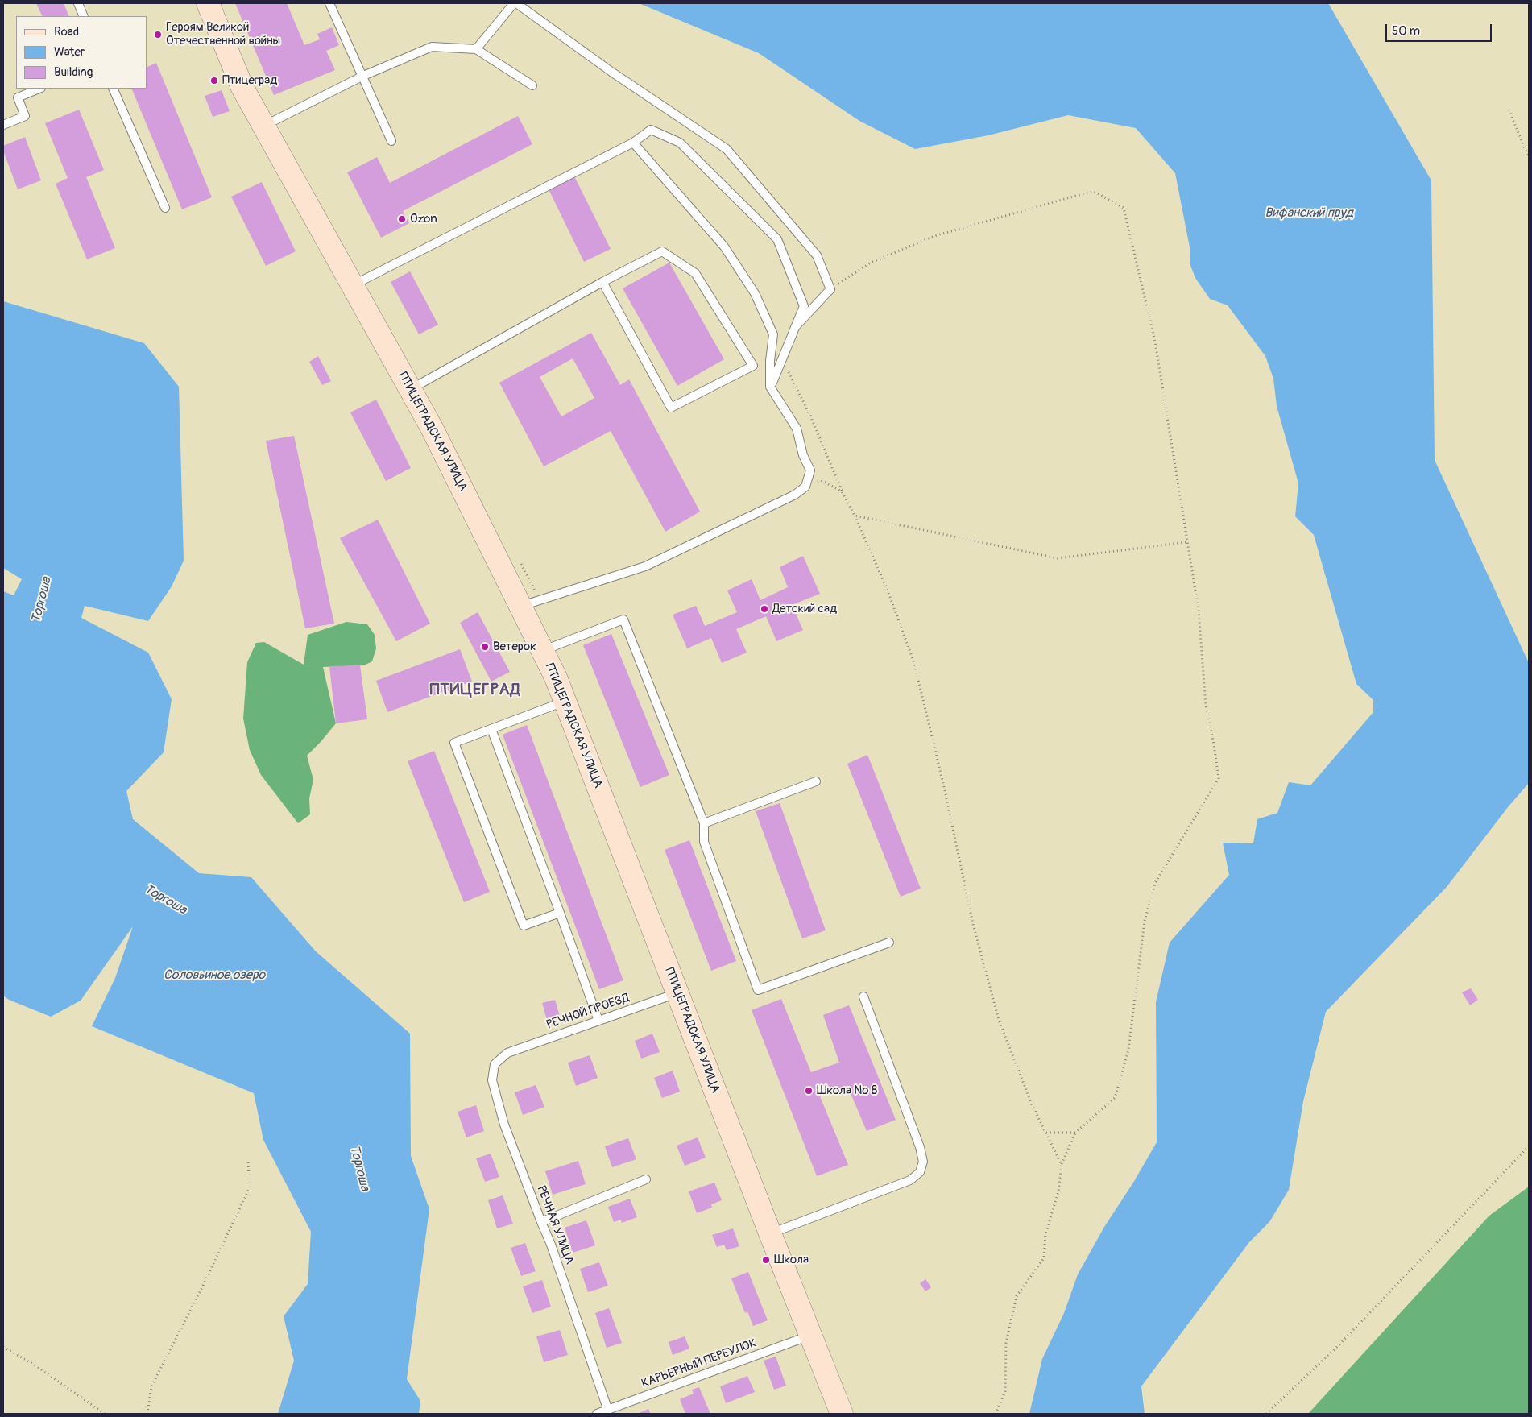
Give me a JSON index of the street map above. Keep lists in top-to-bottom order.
{
  "streets": {
    "street": ["ПТИЦЕГРАДСКАЯ УЛИЦА"],
    "lane": ["РЕЧНОЙ ПРОЕЗД", "РЕЧНАЯ УЛИЦА", "КАРЬЕРНЫЙ ПЕРЕУЛОК"]
  },
  "crossings": [
    ["ПТИЦЕГРАДСКАЯ УЛИЦА", "РЕЧНОЙ ПРОЕЗД"],
    ["ПТИЦЕГРАДСКАЯ УЛИЦА", "КАРЬЕРНЫЙ ПЕРЕУЛОК"],
    ["РЕЧНОЙ ПРОЕЗД", "РЕЧНАЯ УЛИЦА"],
    ["РЕЧНАЯ УЛИЦА", "КАРЬЕРНЫЙ ПЕРЕУЛОК"]
  ],
  "districts": ["ПТИЦЕГРАД"],
  "water": ["Вифанский пруд", "Торгоша", "Соловьиное озеро"],
  "places": [
    "Героям Великой Отечественной войны",
    "Птицеград",
    "Ozon",
    "Детский сад",
    "Ветерок",
    "Школа № 8",
    "Школа"
  ],
  "legend": ["Road", "Water", "Building"],
  "scale_bar": "50 m"
}
